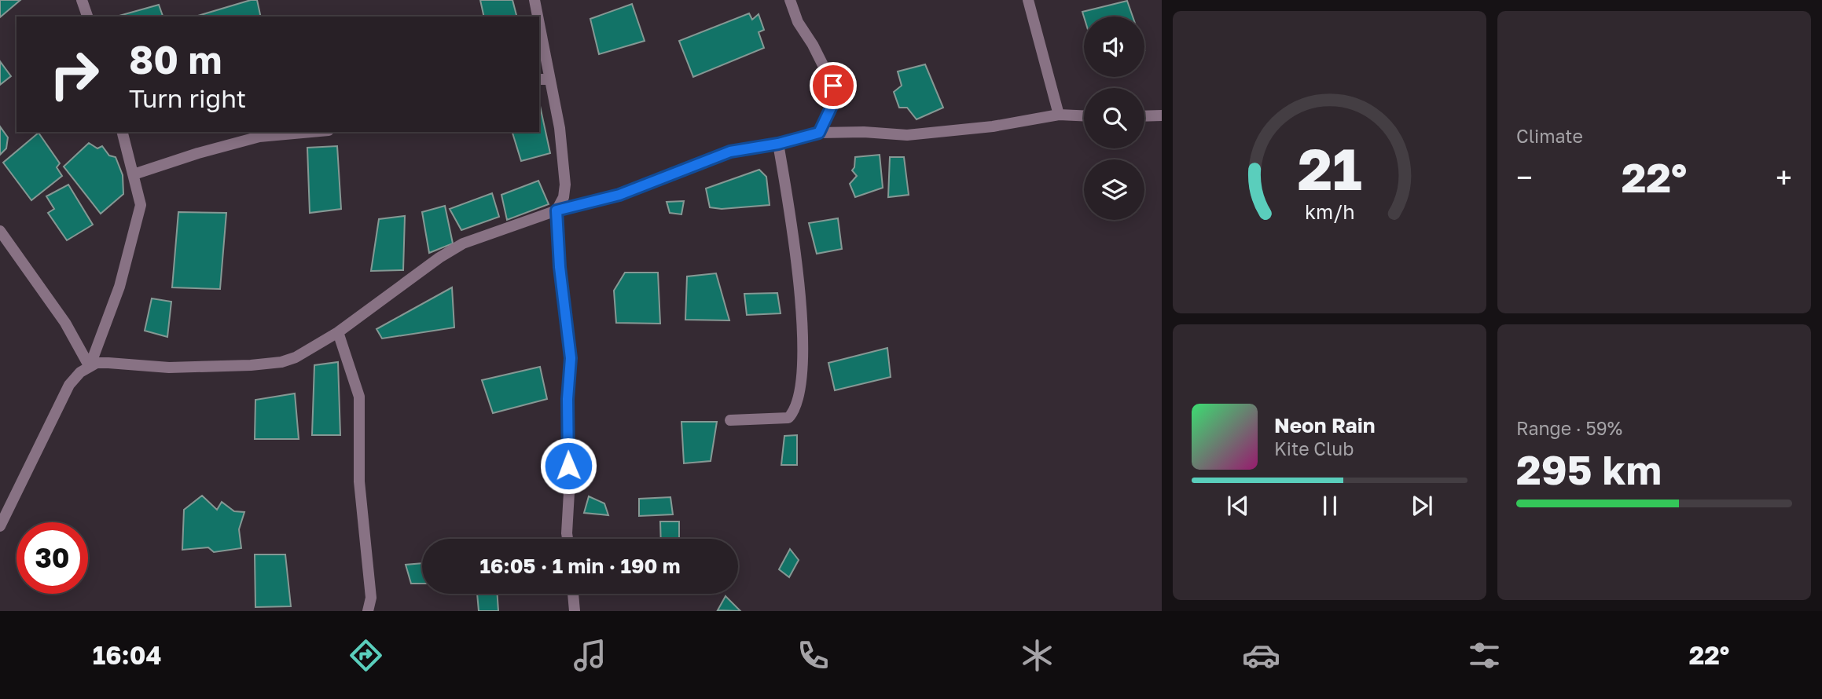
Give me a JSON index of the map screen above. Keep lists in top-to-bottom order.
{
  "page": {
    "tile": [
      "Climate",
      ["Range · 59%", "295 km"]
    ],
    "turn": ["80 m", "Turn right"],
    "heat": ["−", "22°", "+"],
    "song": ["Neon Rain", "Kite Club"],
    "limit": "30",
    "trip": "16:05 · 1 min · 190 m",
    "tabs": ["16:04", "22°"],
    "gauge": ["21", "km/h"]
  }
}
